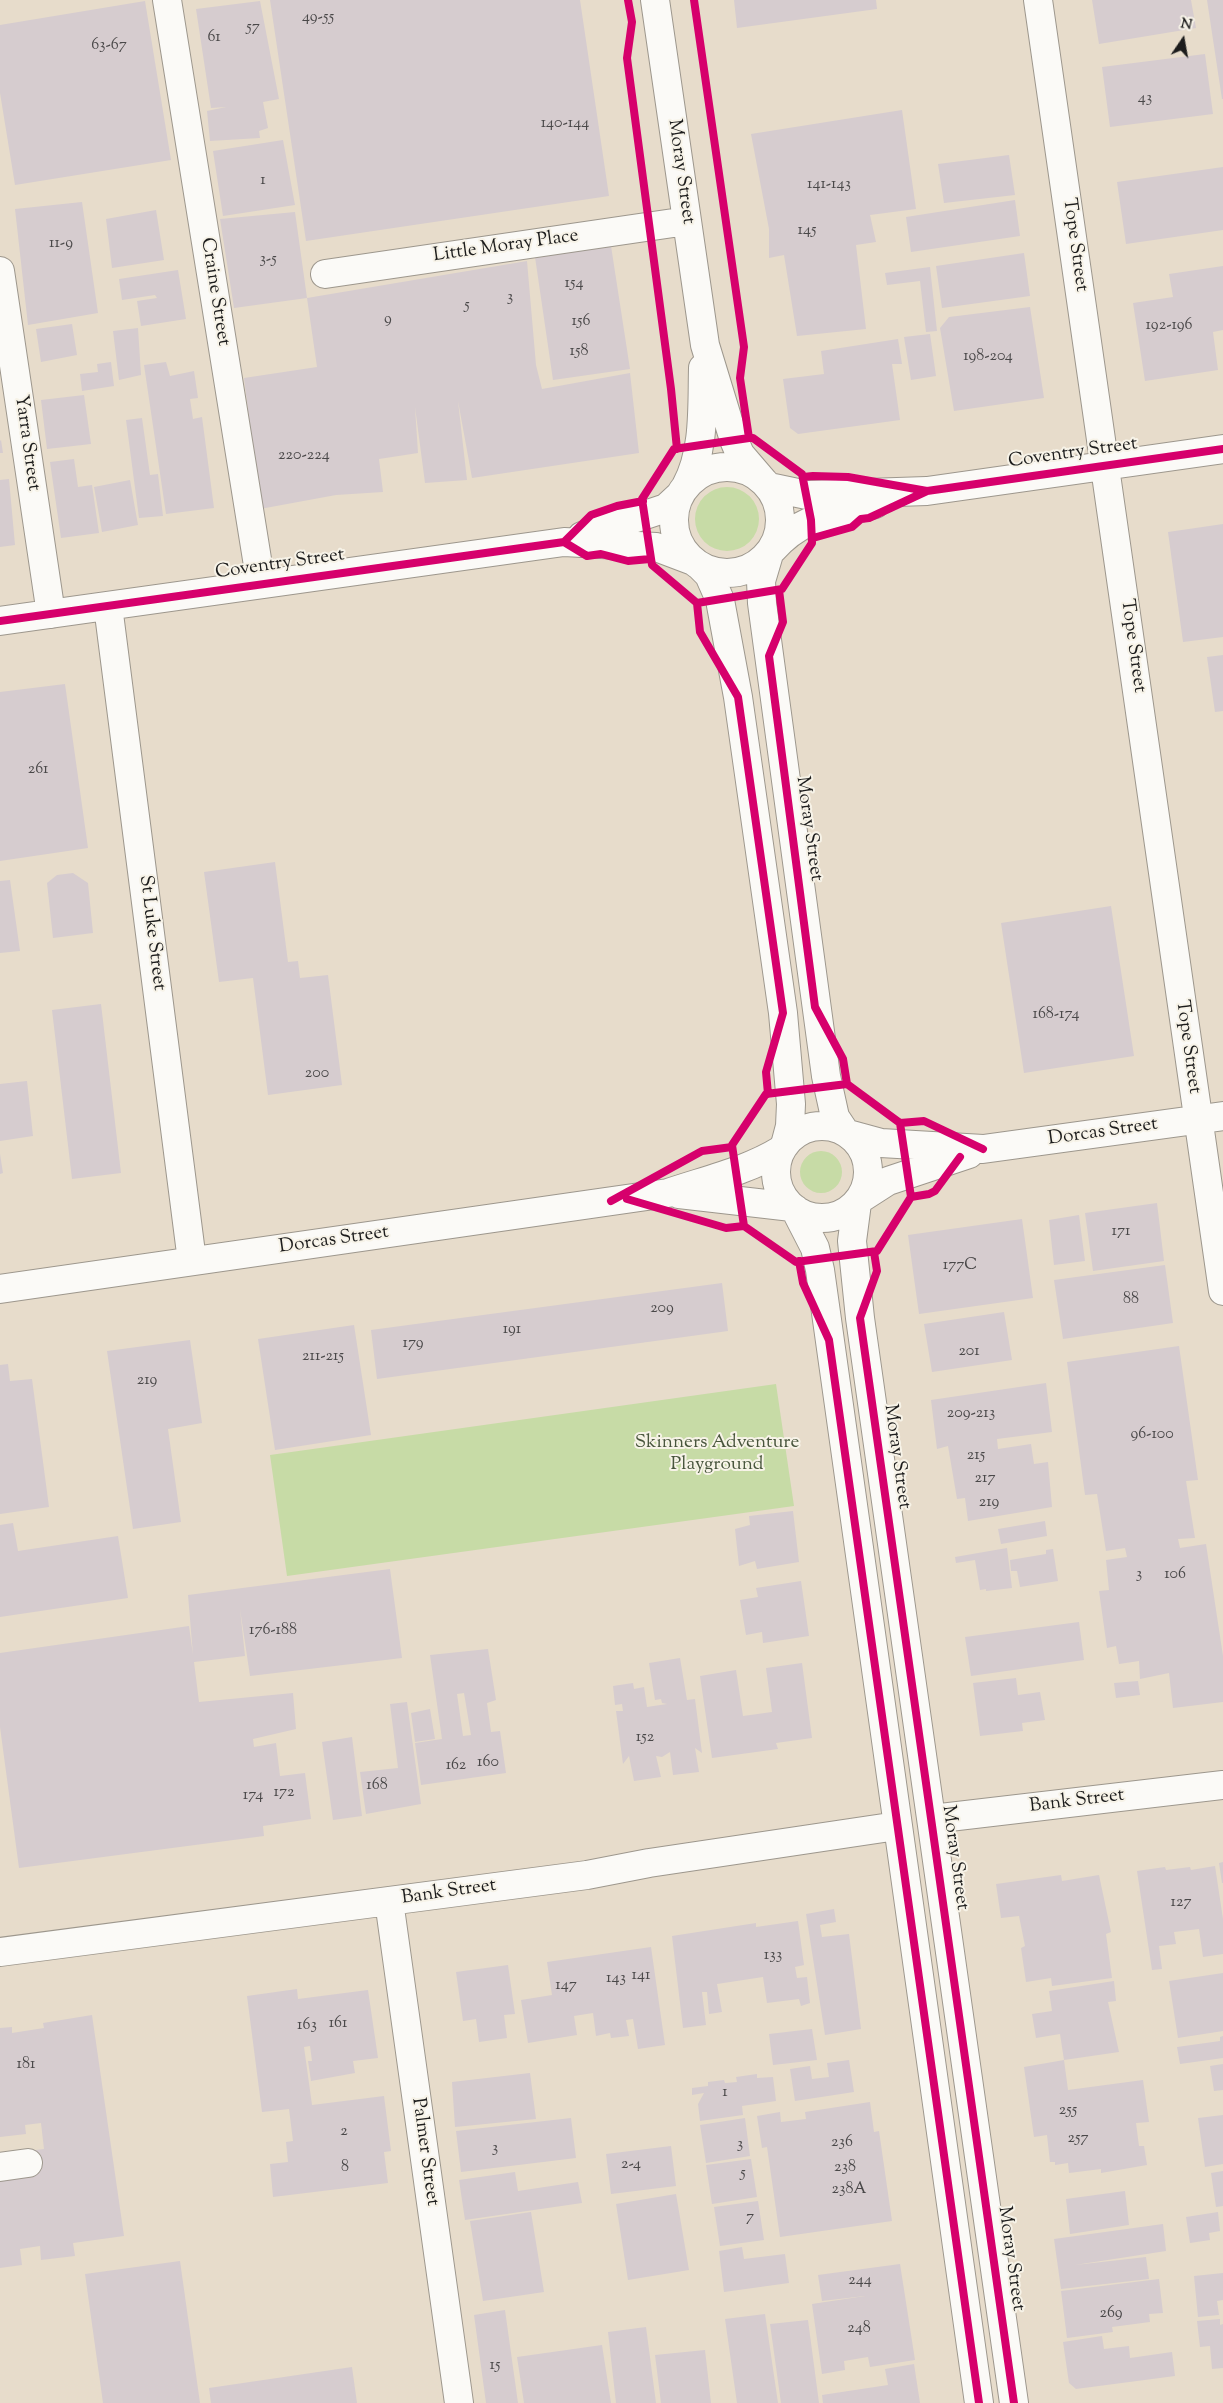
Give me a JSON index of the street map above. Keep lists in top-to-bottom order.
{
  "streets": {
    "street": [
      "Moray Street",
      "Tope Street",
      "Little Moray Place",
      "Craine Street",
      "Yarra Street",
      "Coventry Street",
      "St Luke Street",
      "Dorcas Street",
      "Bank Street",
      "Palmer Street"
    ]
  },
  "crossings": [
    ["Moray Street", "Little Moray Place"],
    ["Moray Street", "Coventry Street"],
    ["Moray Street", "Dorcas Street"],
    ["Moray Street", "Bank Street"],
    ["Tope Street", "Coventry Street"],
    ["Tope Street", "Dorcas Street"],
    ["Craine Street", "Coventry Street"],
    ["Yarra Street", "Coventry Street"],
    ["Coventry Street", "St Luke Street"],
    ["St Luke Street", "Dorcas Street"],
    ["Bank Street", "Palmer Street"]
  ],
  "parks": ["Skinners Adventure Playground"],
  "house_numbers": [
    "49-55",
    "57",
    "61",
    "63-67",
    "43",
    "140-144",
    "1",
    "141-143",
    "145",
    "11-9",
    "3-5",
    "154",
    "3",
    "5",
    "9",
    "156",
    "192-196",
    "158",
    "198-204",
    "220-224",
    "261",
    "168-174",
    "200",
    "171",
    "177C",
    "88",
    "209",
    "191",
    "179",
    "201",
    "211-215",
    "219",
    "209-213",
    "96-100",
    "215",
    "217",
    "219",
    "3",
    "106",
    "176-188",
    "152",
    "160",
    "162",
    "168",
    "172",
    "174",
    "127",
    "133",
    "141",
    "143",
    "147",
    "161",
    "163",
    "181",
    "1",
    "255",
    "2",
    "257",
    "236",
    "3",
    "3",
    "2-4",
    "8",
    "238",
    "5",
    "238A",
    "7",
    "244",
    "269",
    "248",
    "15"
  ],
  "north": "top"
}
